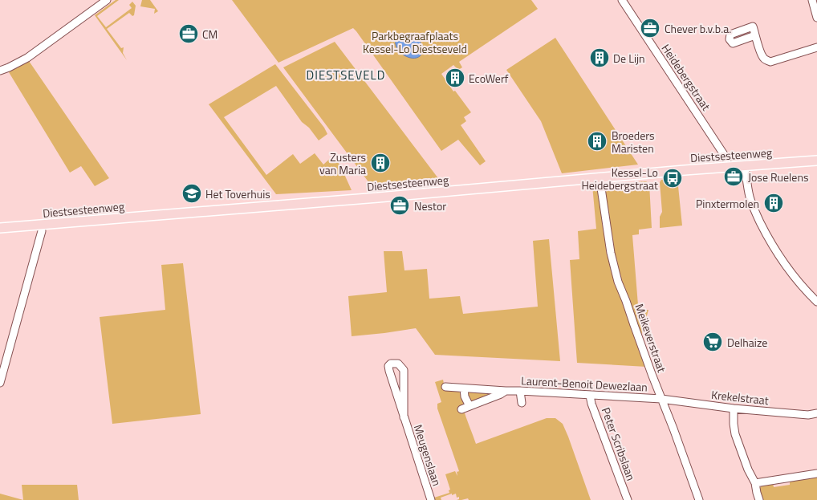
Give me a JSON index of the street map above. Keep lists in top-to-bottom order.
{
  "streets": {
    "main road": ["Diestsesteenweg"],
    "street": [
      "Heidebergstraat",
      "Meikeverstraat",
      "Laurent-Benoit Dewezlaan",
      "Krekelstraat",
      "Peter Scribslaan",
      "Meugenslaan"
    ]
  },
  "crossings": [
    ["Heidebergstraat", "Diestsesteenweg"],
    ["Diestsesteenweg", "Meikeverstraat"],
    ["Meikeverstraat", "Laurent-Benoit Dewezlaan"],
    ["Meikeverstraat", "Krekelstraat"],
    ["Laurent-Benoit Dewezlaan", "Krekelstraat"],
    ["Laurent-Benoit Dewezlaan", "Peter Scribslaan"]
  ],
  "districts": ["DIESTSEVELD"],
  "parks": ["Parkbegraafplaats Kessel-Lo Diestseveld"],
  "places": {
    "office": [
      "Chever b.v.b.a.",
      "CM",
      "Jose Ruelens",
      "Nestor"
    ],
    "building": [
      "De Lijn",
      "EcoWerf",
      "Broeders Maristen",
      "Zusters van Maria",
      "Pinxtermolen"
    ],
    "bus stop": ["Kessel-Lo Heidebergstraat"],
    "school or university": ["Het Toverhuis"],
    "supermarket": ["Delhaize"]
  }
}
